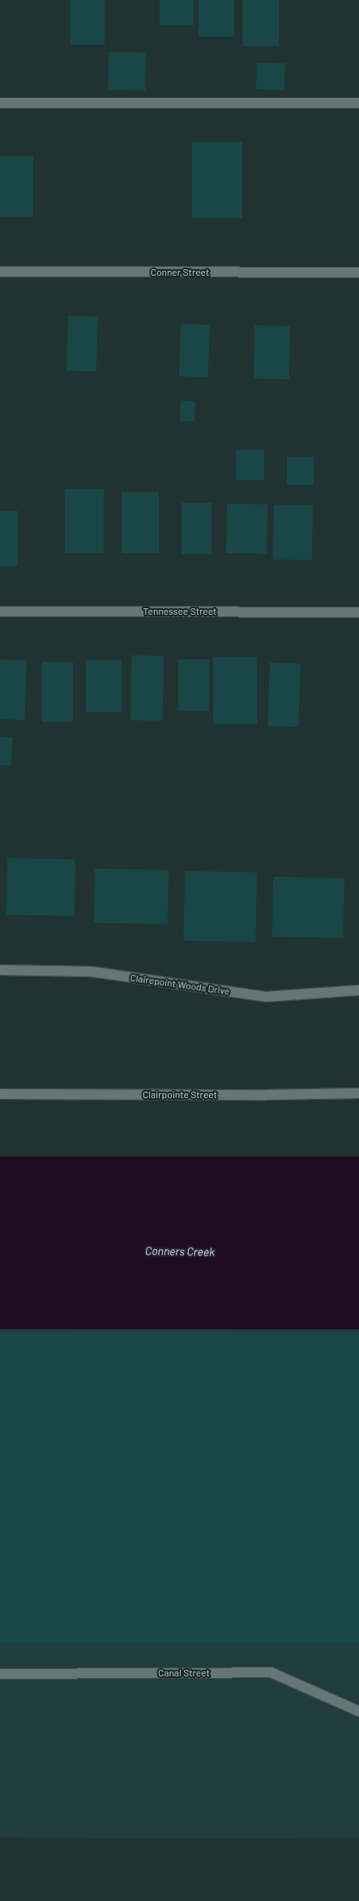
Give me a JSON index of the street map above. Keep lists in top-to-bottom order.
{
  "streets": {
    "street": [
      "Conner Street",
      "Tennessee Street",
      "Clairepoint Woods Drive",
      "Clairpointe Street",
      "Canal Street"
    ]
  },
  "water": ["Conners Creek"]
}
